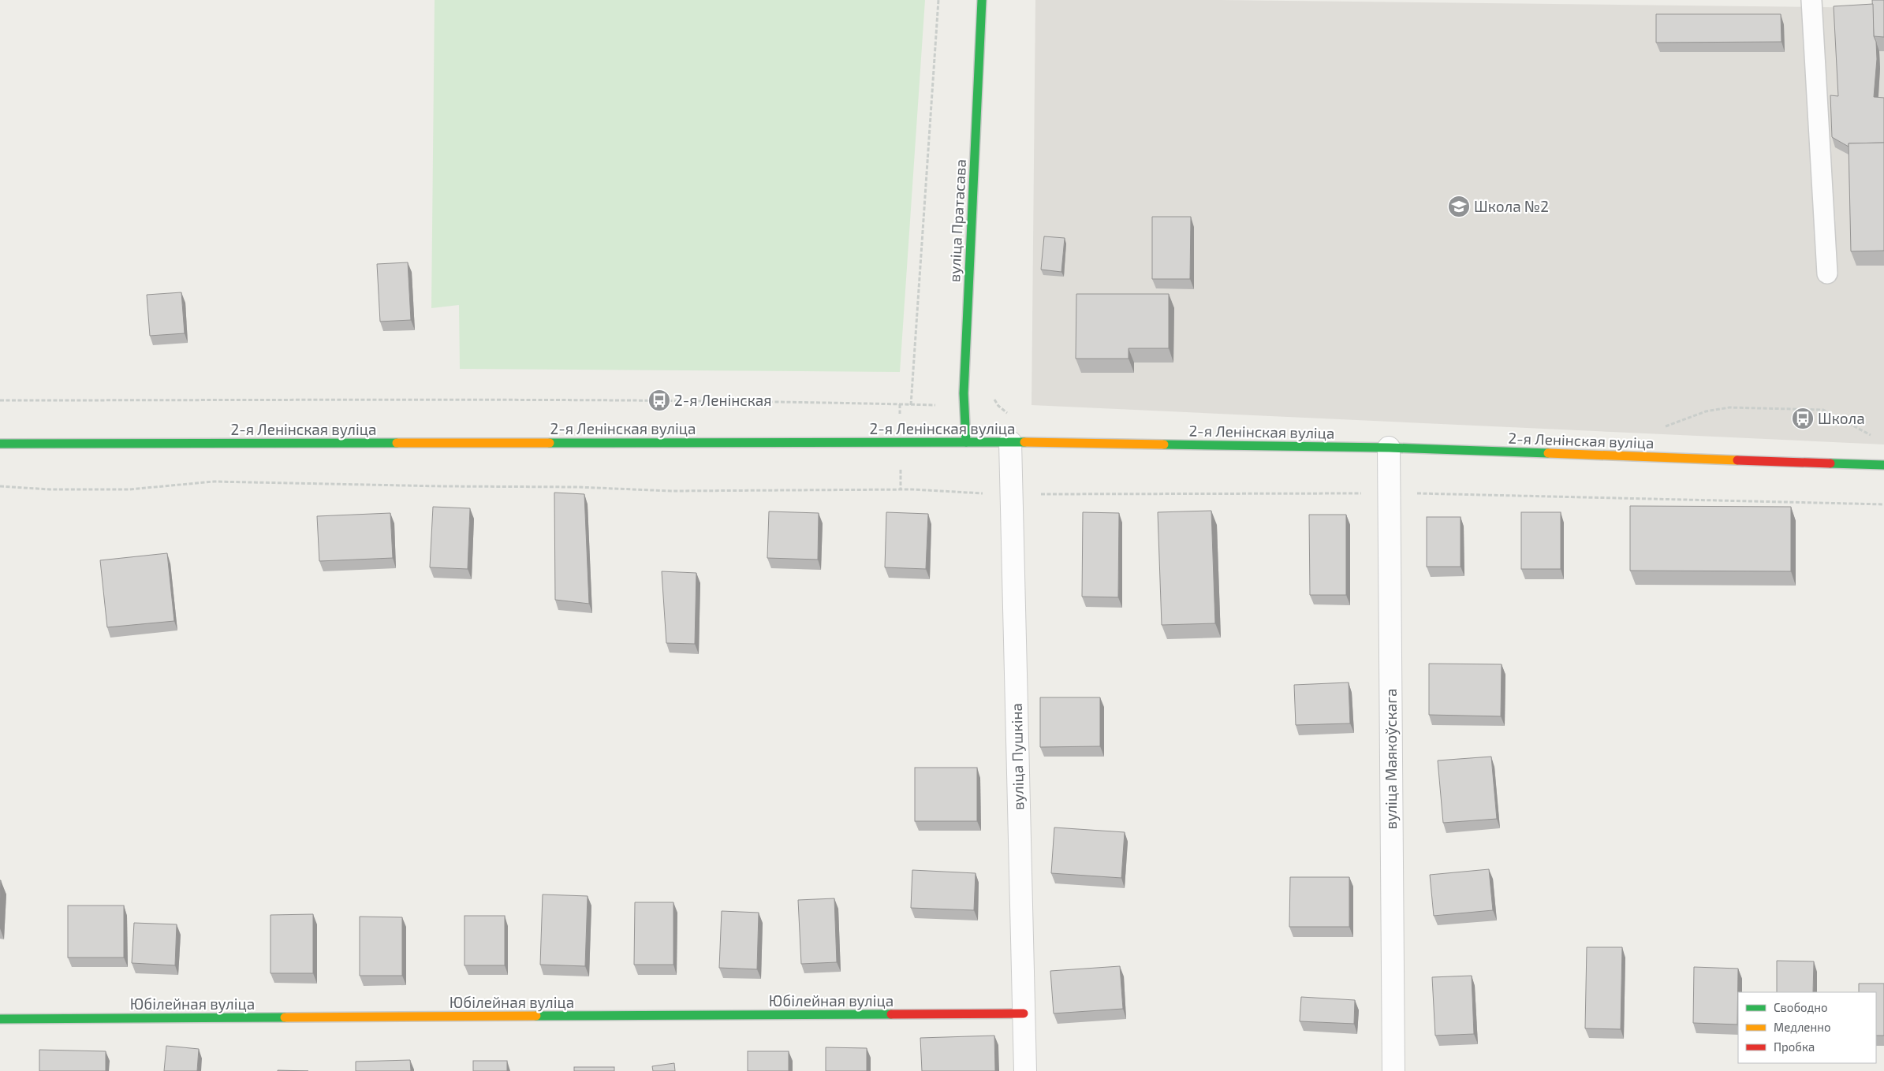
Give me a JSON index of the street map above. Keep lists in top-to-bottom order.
{
  "streets": {
    "main road": ["вуліца Пратасава", "2-я Ленінская вуліца", "Юбілейная вуліца"],
    "street": ["вуліца Пушкіна", "вуліца Маякоўскага"]
  },
  "crossings": [
    ["вуліца Пратасава", "2-я Ленінская вуліца"],
    ["2-я Ленінская вуліца", "вуліца Пушкіна"],
    ["2-я Ленінская вуліца", "вуліца Маякоўскага"],
    ["вуліца Пушкіна", "Юбілейная вуліца"]
  ],
  "places": {
    "school or university": ["Школа №2"],
    "bus stop": ["2-я Ленінская", "Школа"]
  },
  "legend": ["Свободно", "Медленно", "Пробка"]
}
